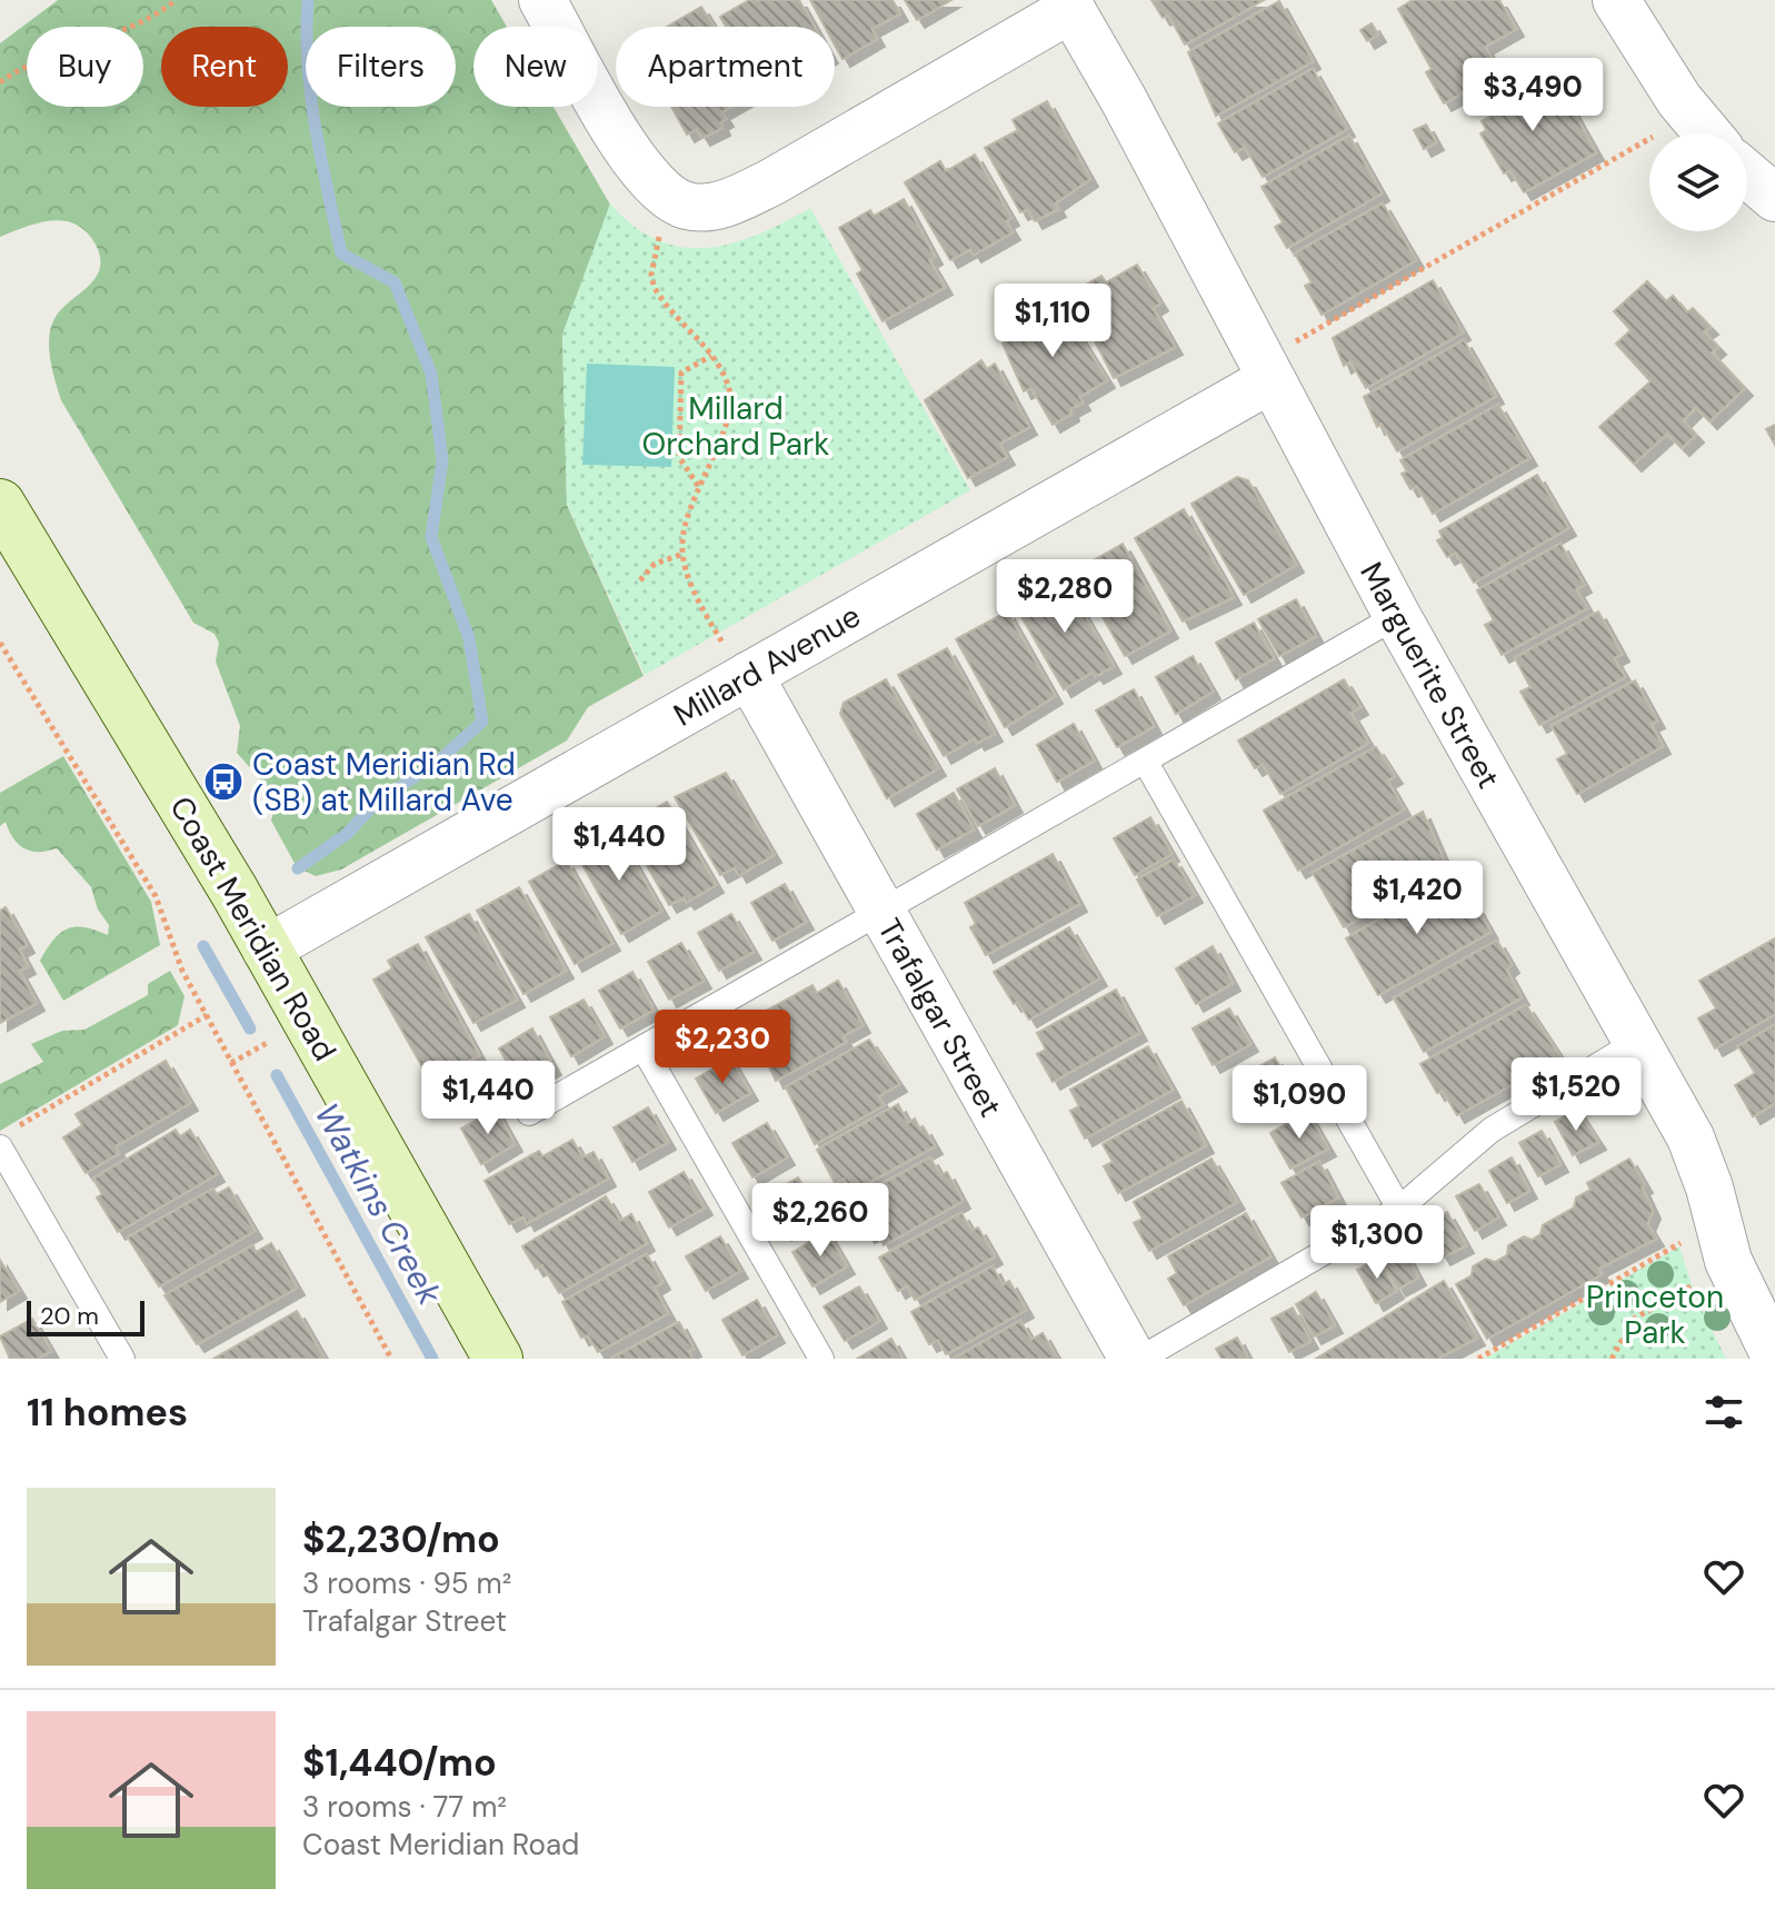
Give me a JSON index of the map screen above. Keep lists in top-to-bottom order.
{
  "streets": {
    "main road": ["Coast Meridian Road"],
    "street": ["Millard Avenue", "Marguerite Street", "Trafalgar Street"]
  },
  "crossings": [
    ["Millard Avenue", "Marguerite Street"],
    ["Millard Avenue", "Coast Meridian Road"],
    ["Millard Avenue", "Trafalgar Street"]
  ],
  "water": ["Watkins Creek"],
  "parks": ["Millard Orchard Park", "Princeton Park"],
  "places": {
    "bus stop": ["Coast Meridian Rd (SB) at Millard Ave"]
  },
  "scale_bar": "20 m",
  "page": {
    "chip": [
      "Buy",
      "Rent",
      "Filters",
      "New",
      "Apartment"
    ],
    "price": [
      "$3,490",
      "$1,110",
      "$2,280",
      "$1,440",
      "$1,420",
      "$2,230",
      "$1,520",
      "$1,440",
      "$1,090",
      "$2,260",
      "$1,300"
    ],
    "scale": "20 m",
    "heading": "11 homes",
    "list": [
      {
        "name": "$2,230/mo",
        "note": "3 rooms · 95 m² · Trafalgar Street"
      },
      {
        "name": "$1,440/mo",
        "note": "3 rooms · 77 m² · Coast Meridian Road"
      }
    ]
  }
}
